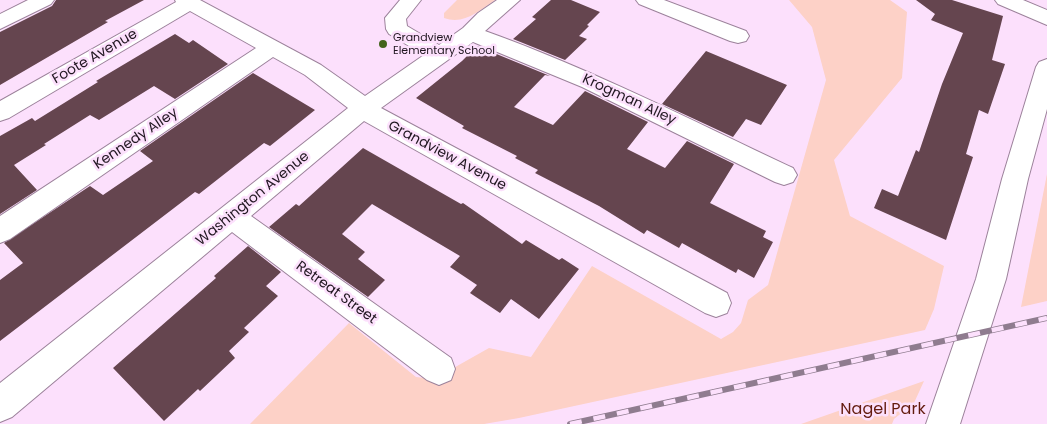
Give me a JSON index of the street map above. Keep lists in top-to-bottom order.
{
  "streets": {
    "street": [
      "Foote Avenue",
      "Krogman Alley",
      "Kennedy Alley",
      "Grandview Avenue",
      "Washington Avenue",
      "Retreat Street"
    ]
  },
  "crossings": [
    ["Foote Avenue", "Grandview Avenue"],
    ["Krogman Alley", "Washington Avenue"],
    ["Kennedy Alley", "Grandview Avenue"],
    ["Grandview Avenue", "Washington Avenue"],
    ["Washington Avenue", "Retreat Street"]
  ],
  "parks": ["Nagel Park"],
  "places": ["Grandview Elementary School"]
}
